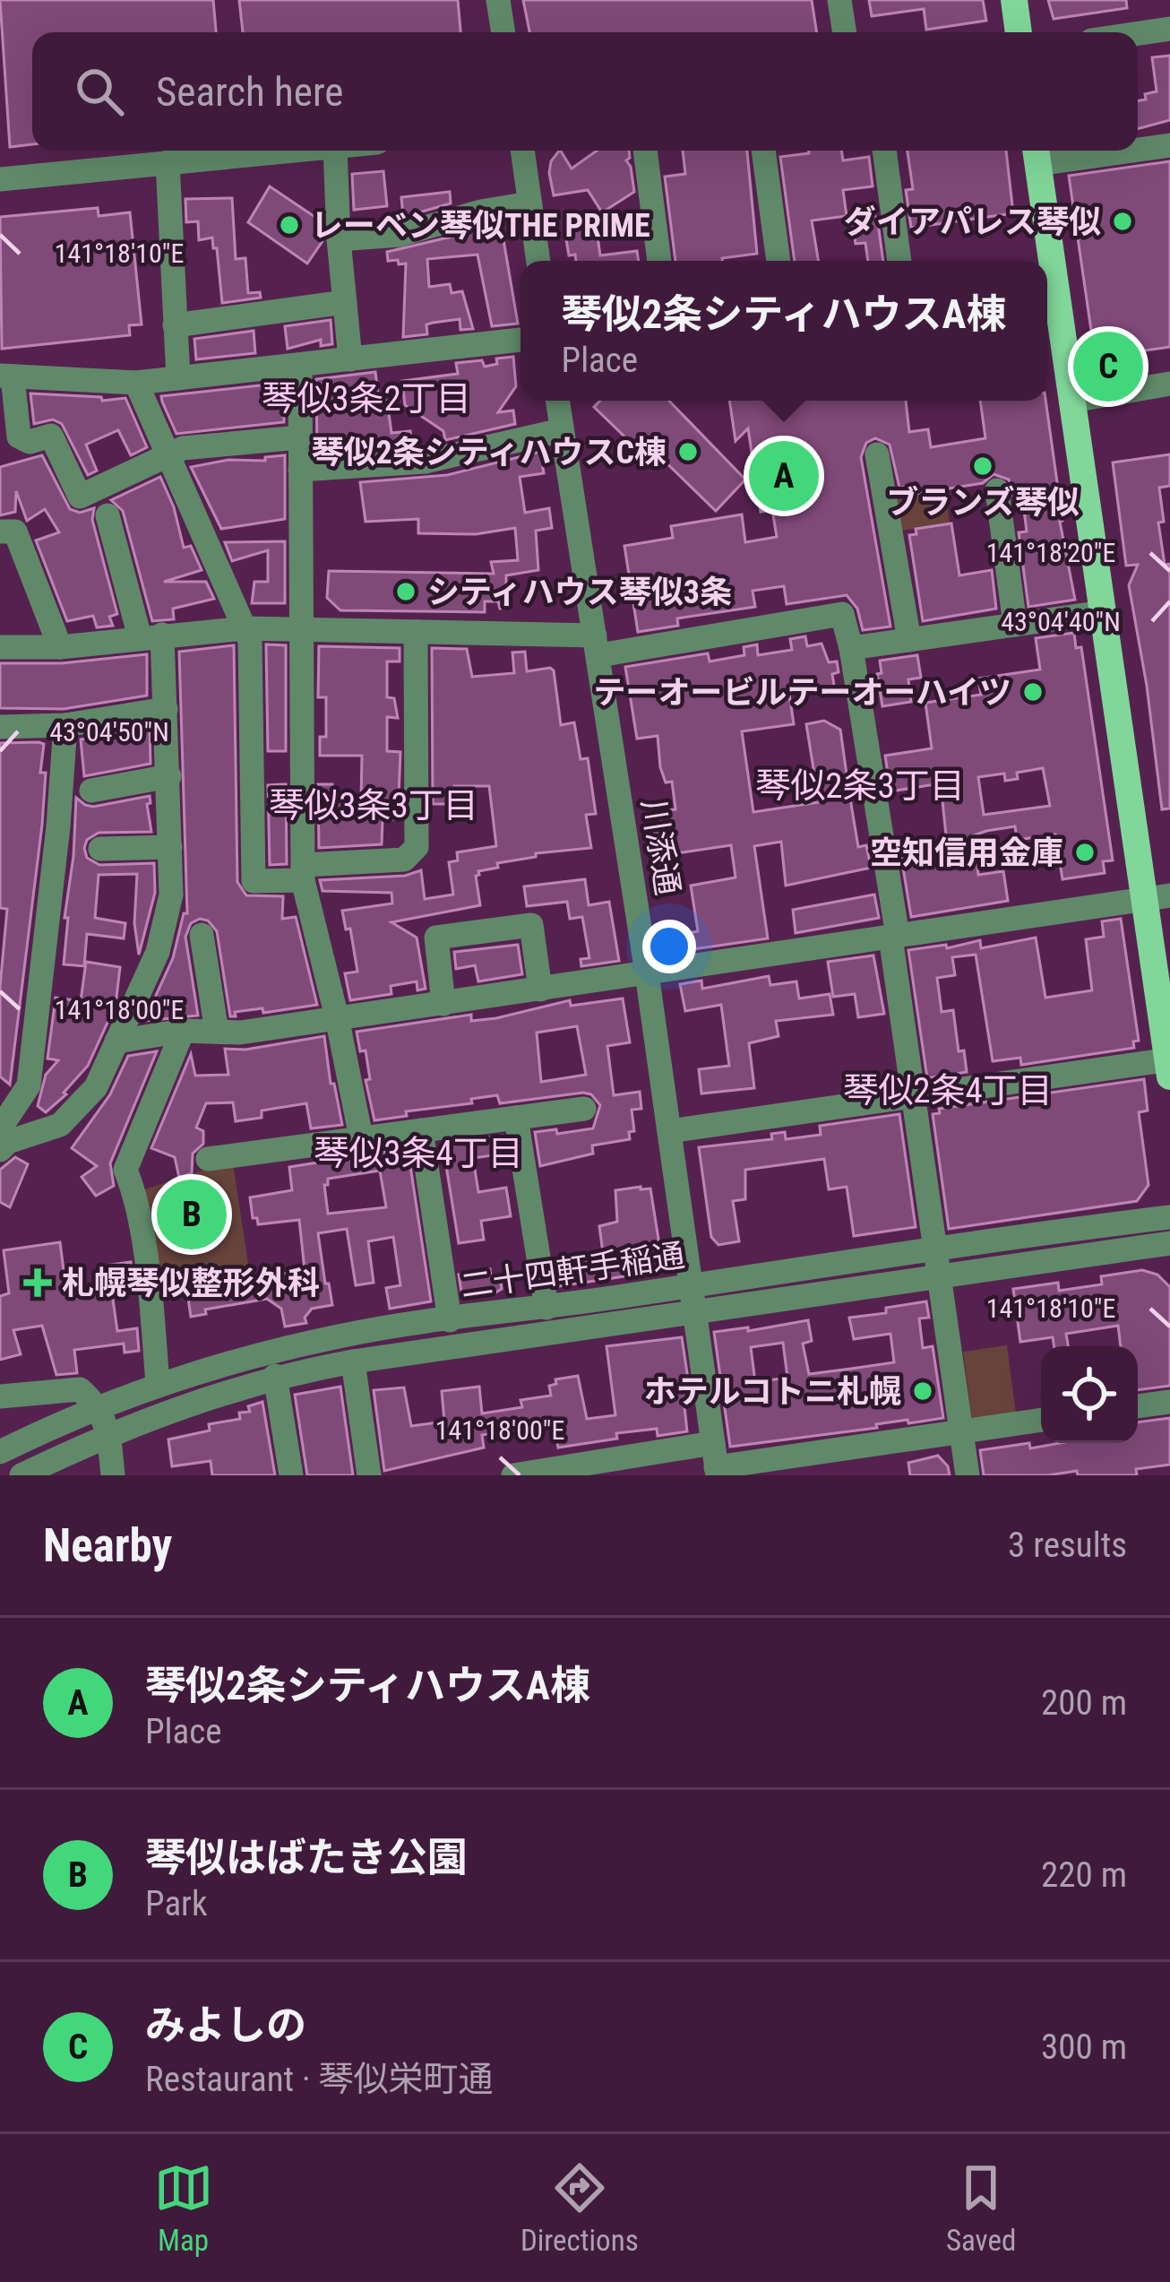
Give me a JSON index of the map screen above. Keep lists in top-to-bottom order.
{
  "streets": {
    "street": ["川添通", "二十四軒手稲通"]
  },
  "crossings": [
    ["川添通", "二十四軒手稲通"]
  ],
  "districts": [
    "琴似3条2丁目",
    "琴似2条3丁目",
    "琴似3条3丁目",
    "琴似2条4丁目",
    "琴似3条4丁目"
  ],
  "places": {
    "other": [
      "ダイアパレス琴似",
      "レーベン琴似THE PRIME",
      "琴似2条シティハウスC棟",
      "ブランズ琴似",
      "シティハウス琴似3条",
      "テーオービルテーオーハイツ",
      "空知信用金庫",
      "ホテルコトニ札幌"
    ],
    "health": ["札幌琴似整形外科"]
  },
  "page": {
    "search": "Search here",
    "popup": ["琴似2条シティハウスA棟", "Place"],
    "pins": ["C", "A", "B"],
    "heading": ["Nearby", "3 results"],
    "list": [
      {
        "mark": "A",
        "name": "琴似2条シティハウスA棟",
        "note": "Place",
        "value": "200 m"
      },
      {
        "mark": "B",
        "name": "琴似はばたき公園",
        "note": "Park",
        "value": "220 m"
      },
      {
        "mark": "C",
        "name": "みよしの",
        "note": "Restaurant · 琴似栄町通",
        "value": "300 m"
      }
    ],
    "nav": ["Map", "Directions", "Saved"]
  },
  "coordinates": [
    "141°18'10\"E",
    "141°18'20\"E",
    "43°04'40\"N",
    "43°04'50\"N",
    "141°18'00\"E"
  ]
}
